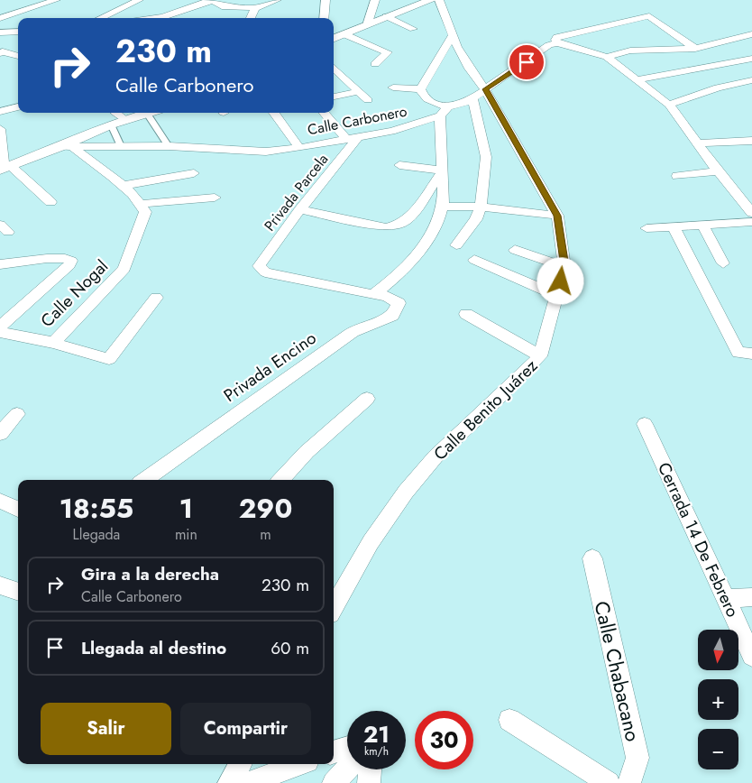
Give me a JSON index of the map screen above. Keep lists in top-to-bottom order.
{
  "streets": {
    "street": [
      "Calle Carbonero",
      "Privada Parcela",
      "Calle Nogal",
      "Privada Encino",
      "Calle Benito Juárez",
      "Cerrada 14 De Febrero",
      "Calle Chabacano"
    ]
  },
  "crossings": [
    ["Calle Carbonero", "Privada Parcela"],
    ["Privada Parcela", "Privada Encino"]
  ],
  "north": "bottom",
  "page": {
    "turn": ["230 m", "Calle Carbonero"],
    "eta": [
      "18:55",
      "Llegada",
      "1",
      "min",
      "290",
      "m"
    ],
    "list": [
      {
        "name": "Gira a la derecha",
        "note": "Calle Carbonero",
        "value": "230 m"
      },
      {
        "name": "Llegada al destino",
        "value": "60 m"
      }
    ],
    "map_buttons": ["+", "−"],
    "buttons": ["Salir", "Compartir"],
    "speed": "21 km/h",
    "limit": "30"
  }
}
